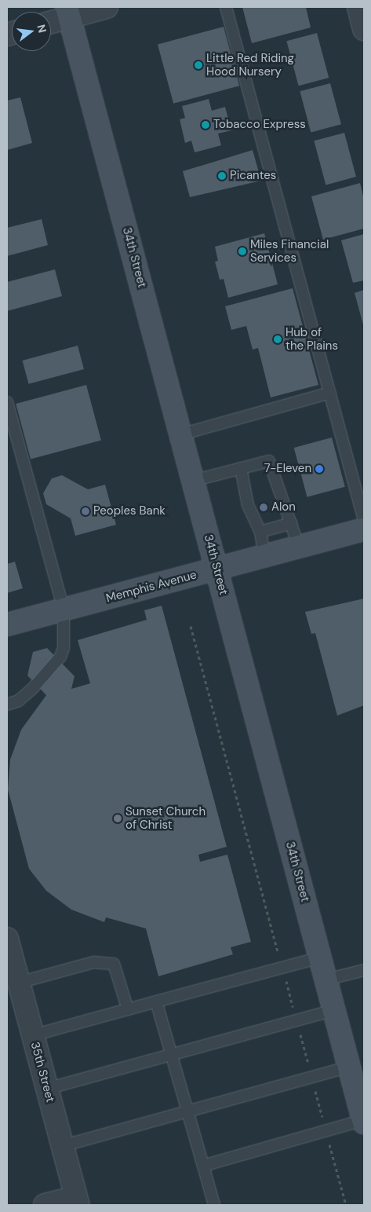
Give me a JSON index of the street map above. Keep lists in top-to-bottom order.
{
  "streets": {
    "main road": ["34th Street", "Memphis Avenue"],
    "street": ["35th Street"]
  },
  "crossings": [
    ["34th Street", "Memphis Avenue"]
  ],
  "places": [
    "Little Red Riding Hood Nursery",
    "Tobacco Express",
    "Picantes",
    "Miles Financial Services",
    "Hub of the Plains",
    "7-Eleven",
    "Alon",
    "Peoples Bank",
    "Sunset Church of Christ"
  ],
  "north": "right"
}
